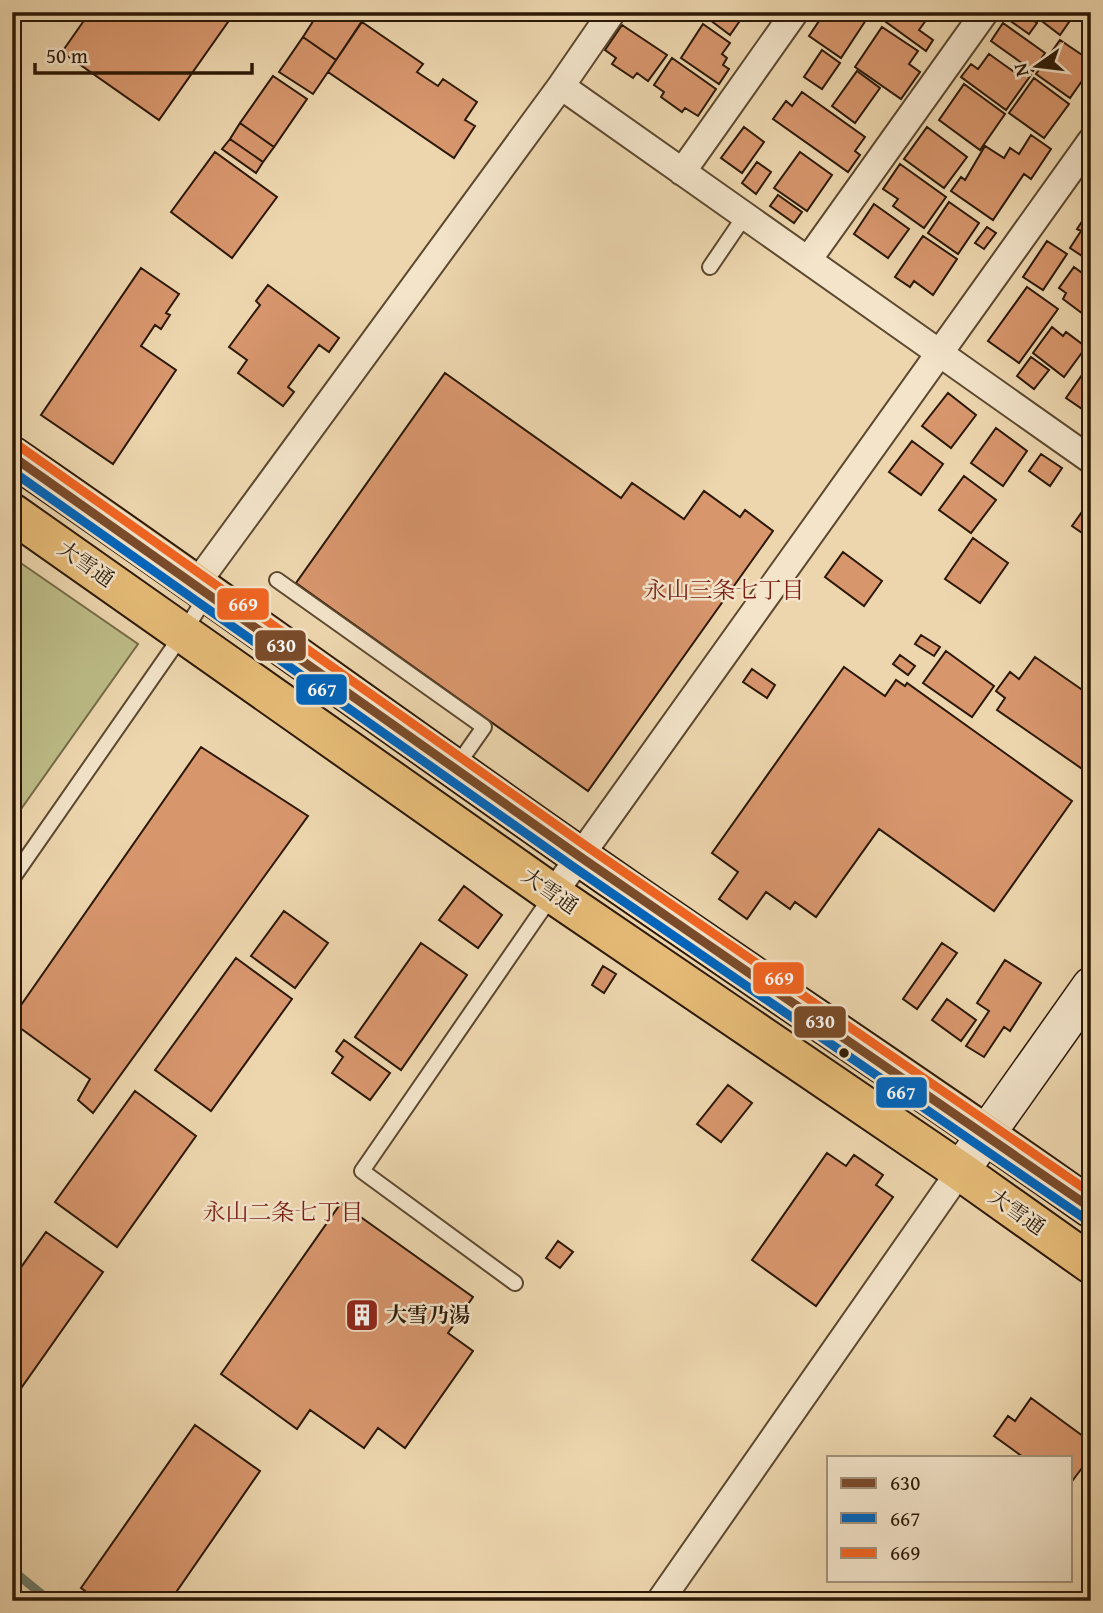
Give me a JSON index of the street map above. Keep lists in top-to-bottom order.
{
  "streets": {
    "highway": ["大雪通"]
  },
  "districts": ["永山三条七丁目", "永山二条七丁目"],
  "places": {
    "building": ["大雪乃湯"]
  },
  "lines": ["transit line 669", "transit line 630", "transit line 667"],
  "legend": ["630", "667", "669"],
  "scale_bar": "50 m",
  "north": "left"
}
